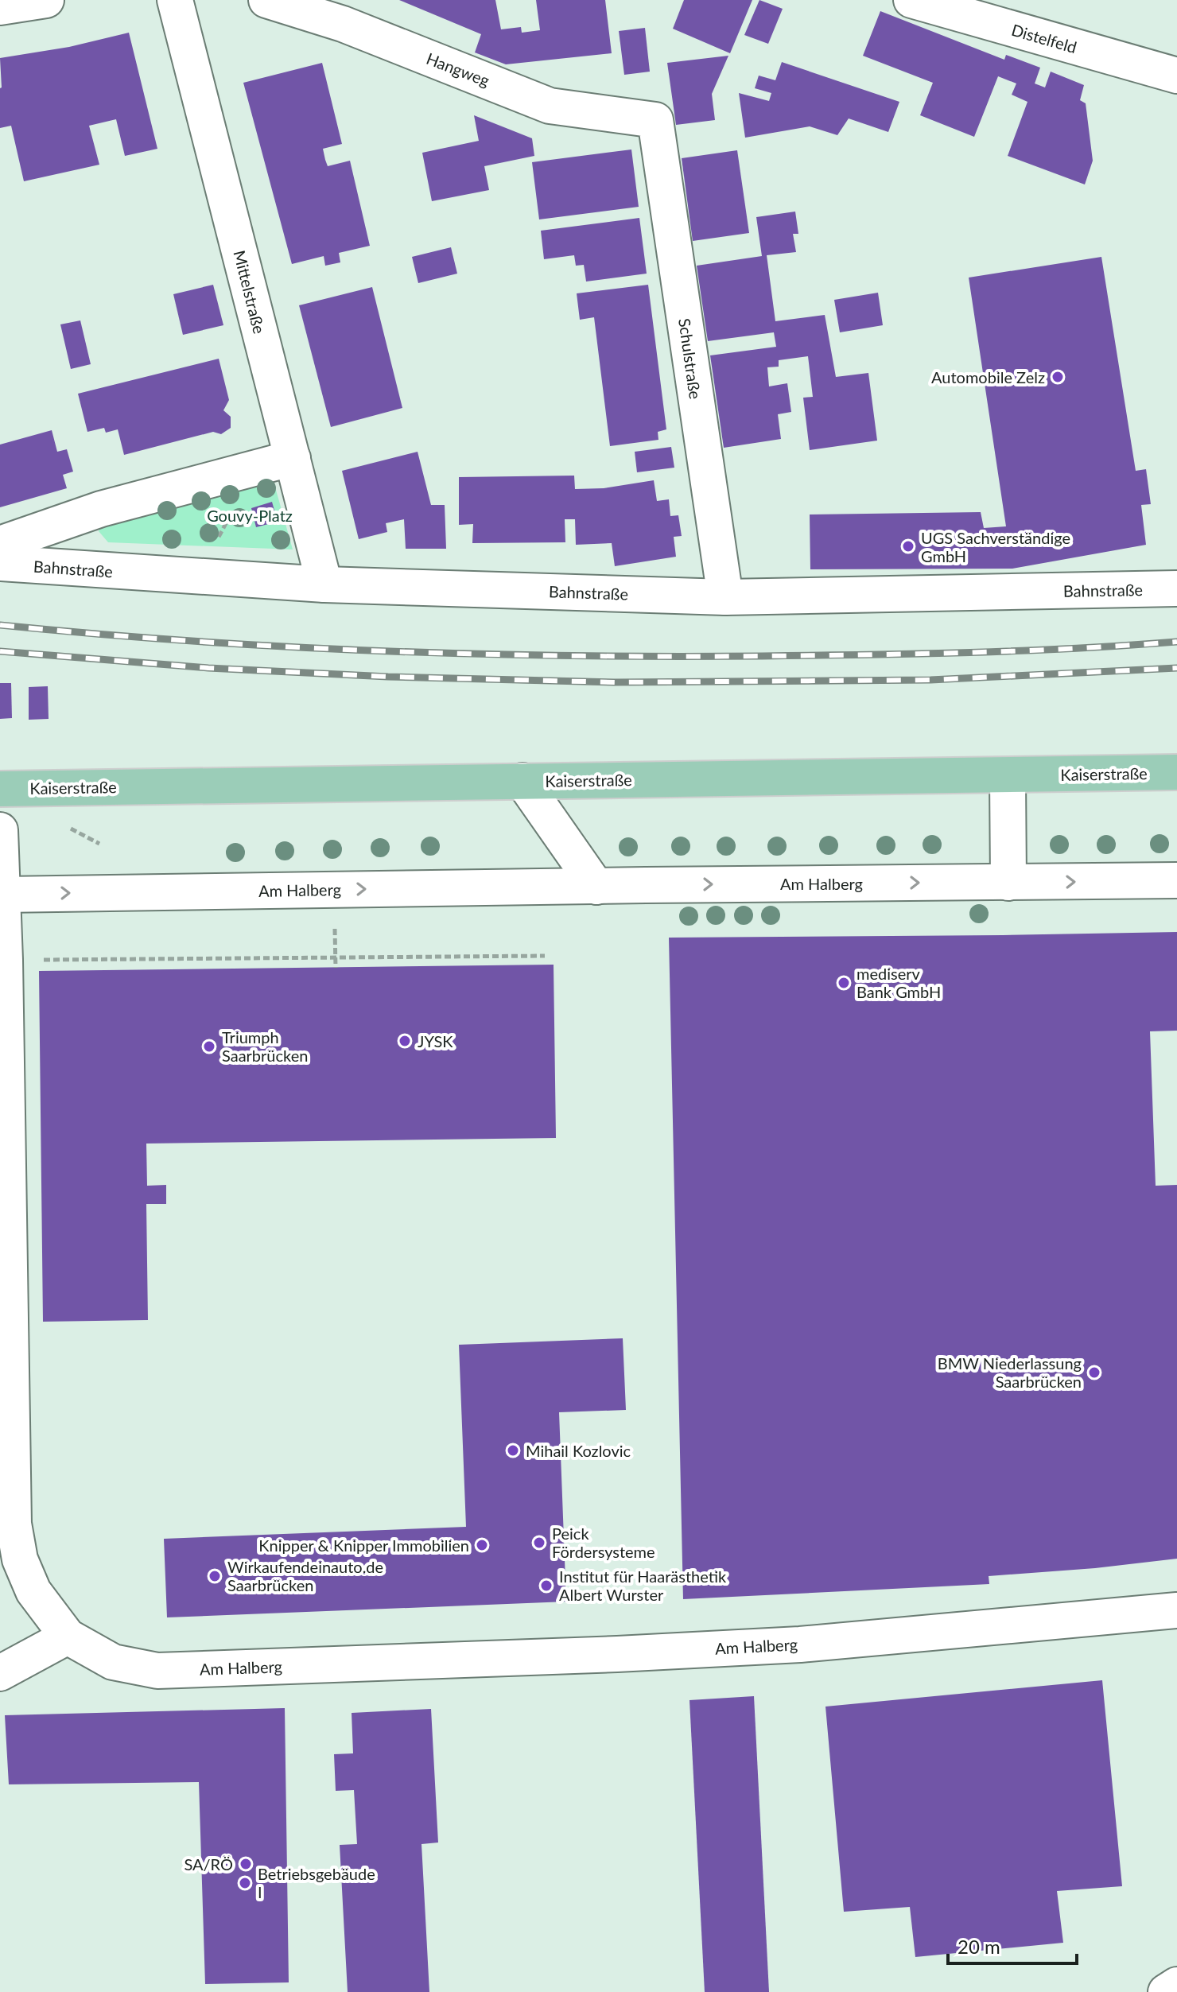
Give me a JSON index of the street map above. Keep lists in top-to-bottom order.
{
  "streets": {
    "main road": ["Kaiserstraße"],
    "street": [
      "Distelfeld",
      "Hangweg",
      "Mittelstraße",
      "Schulstraße",
      "Bahnstraße",
      "Am Halberg"
    ]
  },
  "crossings": [
    ["Hangweg", "Schulstraße"],
    ["Mittelstraße", "Bahnstraße"],
    ["Schulstraße", "Bahnstraße"]
  ],
  "one_way": ["Am Halberg"],
  "parks": ["Gouvy-Platz"],
  "places": [
    "Automobile Zelz",
    "UGS Sachverständige GmbH",
    "mediserv Bank GmbH",
    "JYSK",
    "Triumph Saarbrücken",
    "BMW Niederlassung Saarbrücken",
    "Mihail Kozlovic",
    "Peick Fördersysteme",
    "Knipper & Knipper Immobilien",
    "Wirkaufendeinauto.de Saarbrücken",
    "Institut für Haarästhetik Albert Wurster",
    "SA/RÖ",
    "Betriebsgebäude I"
  ],
  "scale_bar": "20 m"
}
